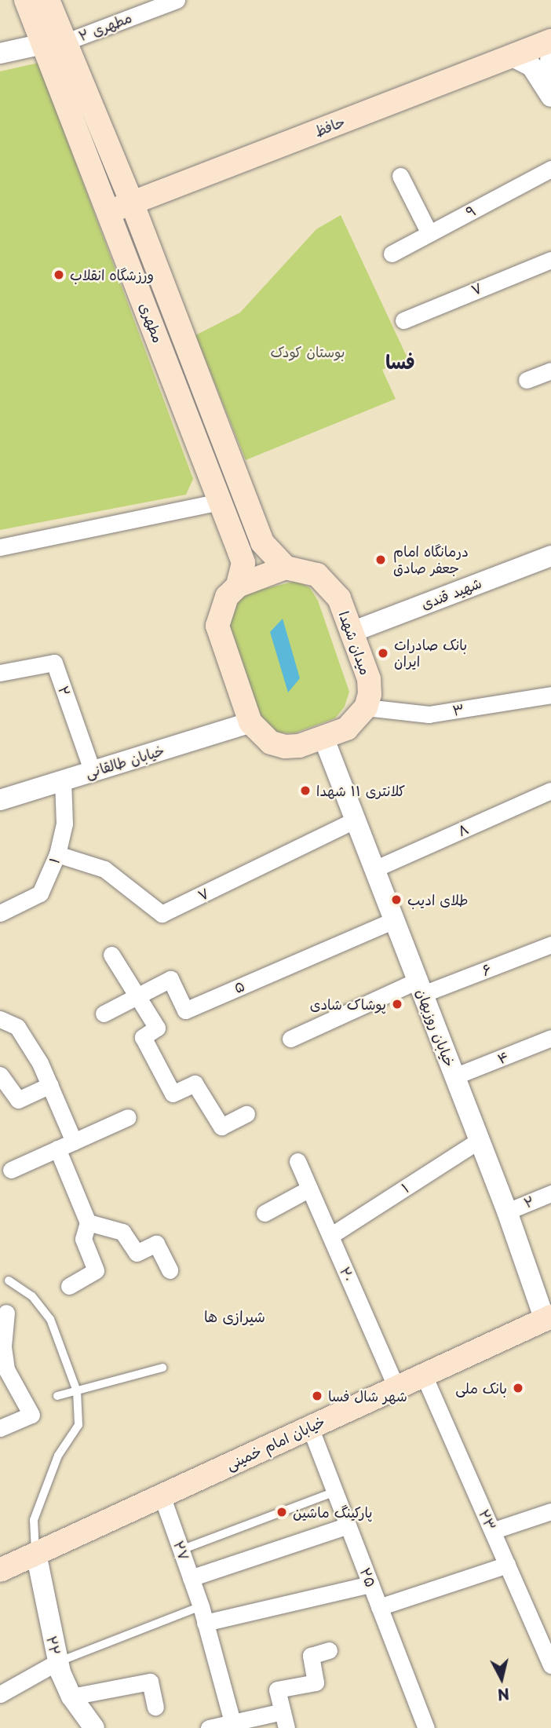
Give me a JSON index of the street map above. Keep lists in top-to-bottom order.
{
  "streets": {
    "main road": [
      "حافظ",
      "مطهری",
      "میدان شهدا",
      "خیابان امام خمینی"
    ],
    "street": [
      "مطهری ۲",
      "۹",
      "۷",
      "شهید قندی",
      "۲",
      "۳",
      "خیابان طالقانی",
      "۸",
      "۱",
      "۶",
      "۵",
      "خیابان روزبهان",
      "۴",
      "۲۰",
      "۲۳",
      "۲۷",
      "۲۵",
      "۲۲"
    ]
  },
  "crossings": [
    ["مطهری ۲", "مطهری"],
    ["حافظ", "مطهری"],
    ["۷", "۱"],
    ["۷", "خیابان روزبهان"],
    ["مطهری", "شهید قندی"],
    ["مطهری", "میدان شهدا"],
    ["مطهری", "۳"],
    ["مطهری", "خیابان طالقانی"],
    ["مطهری", "خیابان روزبهان"],
    ["شهید قندی", "میدان شهدا"],
    ["شهید قندی", "۳"],
    ["شهید قندی", "خیابان طالقانی"],
    ["شهید قندی", "خیابان روزبهان"],
    ["میدان شهدا", "۳"],
    ["میدان شهدا", "خیابان طالقانی"],
    ["میدان شهدا", "خیابان روزبهان"],
    ["۲", "خیابان طالقانی"],
    ["۲", "خیابان روزبهان"],
    ["۳", "خیابان طالقانی"],
    ["۳", "خیابان روزبهان"],
    ["خیابان طالقانی", "۱"],
    ["خیابان طالقانی", "خیابان روزبهان"],
    ["۸", "خیابان روزبهان"],
    ["۱", "خیابان روزبهان"],
    ["۱", "۲۰"],
    ["۶", "خیابان روزبهان"],
    ["۵", "خیابان روزبهان"],
    ["خیابان روزبهان", "۴"],
    ["خیابان روزبهان", "خیابان امام خمینی"],
    ["۲۰", "خیابان امام خمینی"],
    ["خیابان امام خمینی", "۲۳"],
    ["خیابان امام خمینی", "۲۷"],
    ["خیابان امام خمینی", "۲۵"],
    ["خیابان امام خمینی", "۲۲"]
  ],
  "districts": ["فسا", "شیرازی ها"],
  "parks": ["بوستان کودک"],
  "places": [
    "ورزشگاه انقلاب",
    "درمانگاه امام جعفر صادق",
    "بانک صادرات ایران",
    "کلانتری ۱۱ شهدا",
    "طلای ادیب",
    "پوشاک شادی",
    "بانک ملی",
    "شهر شال فسا",
    "پارکینگ ماشین"
  ],
  "north": "bottom"
}
